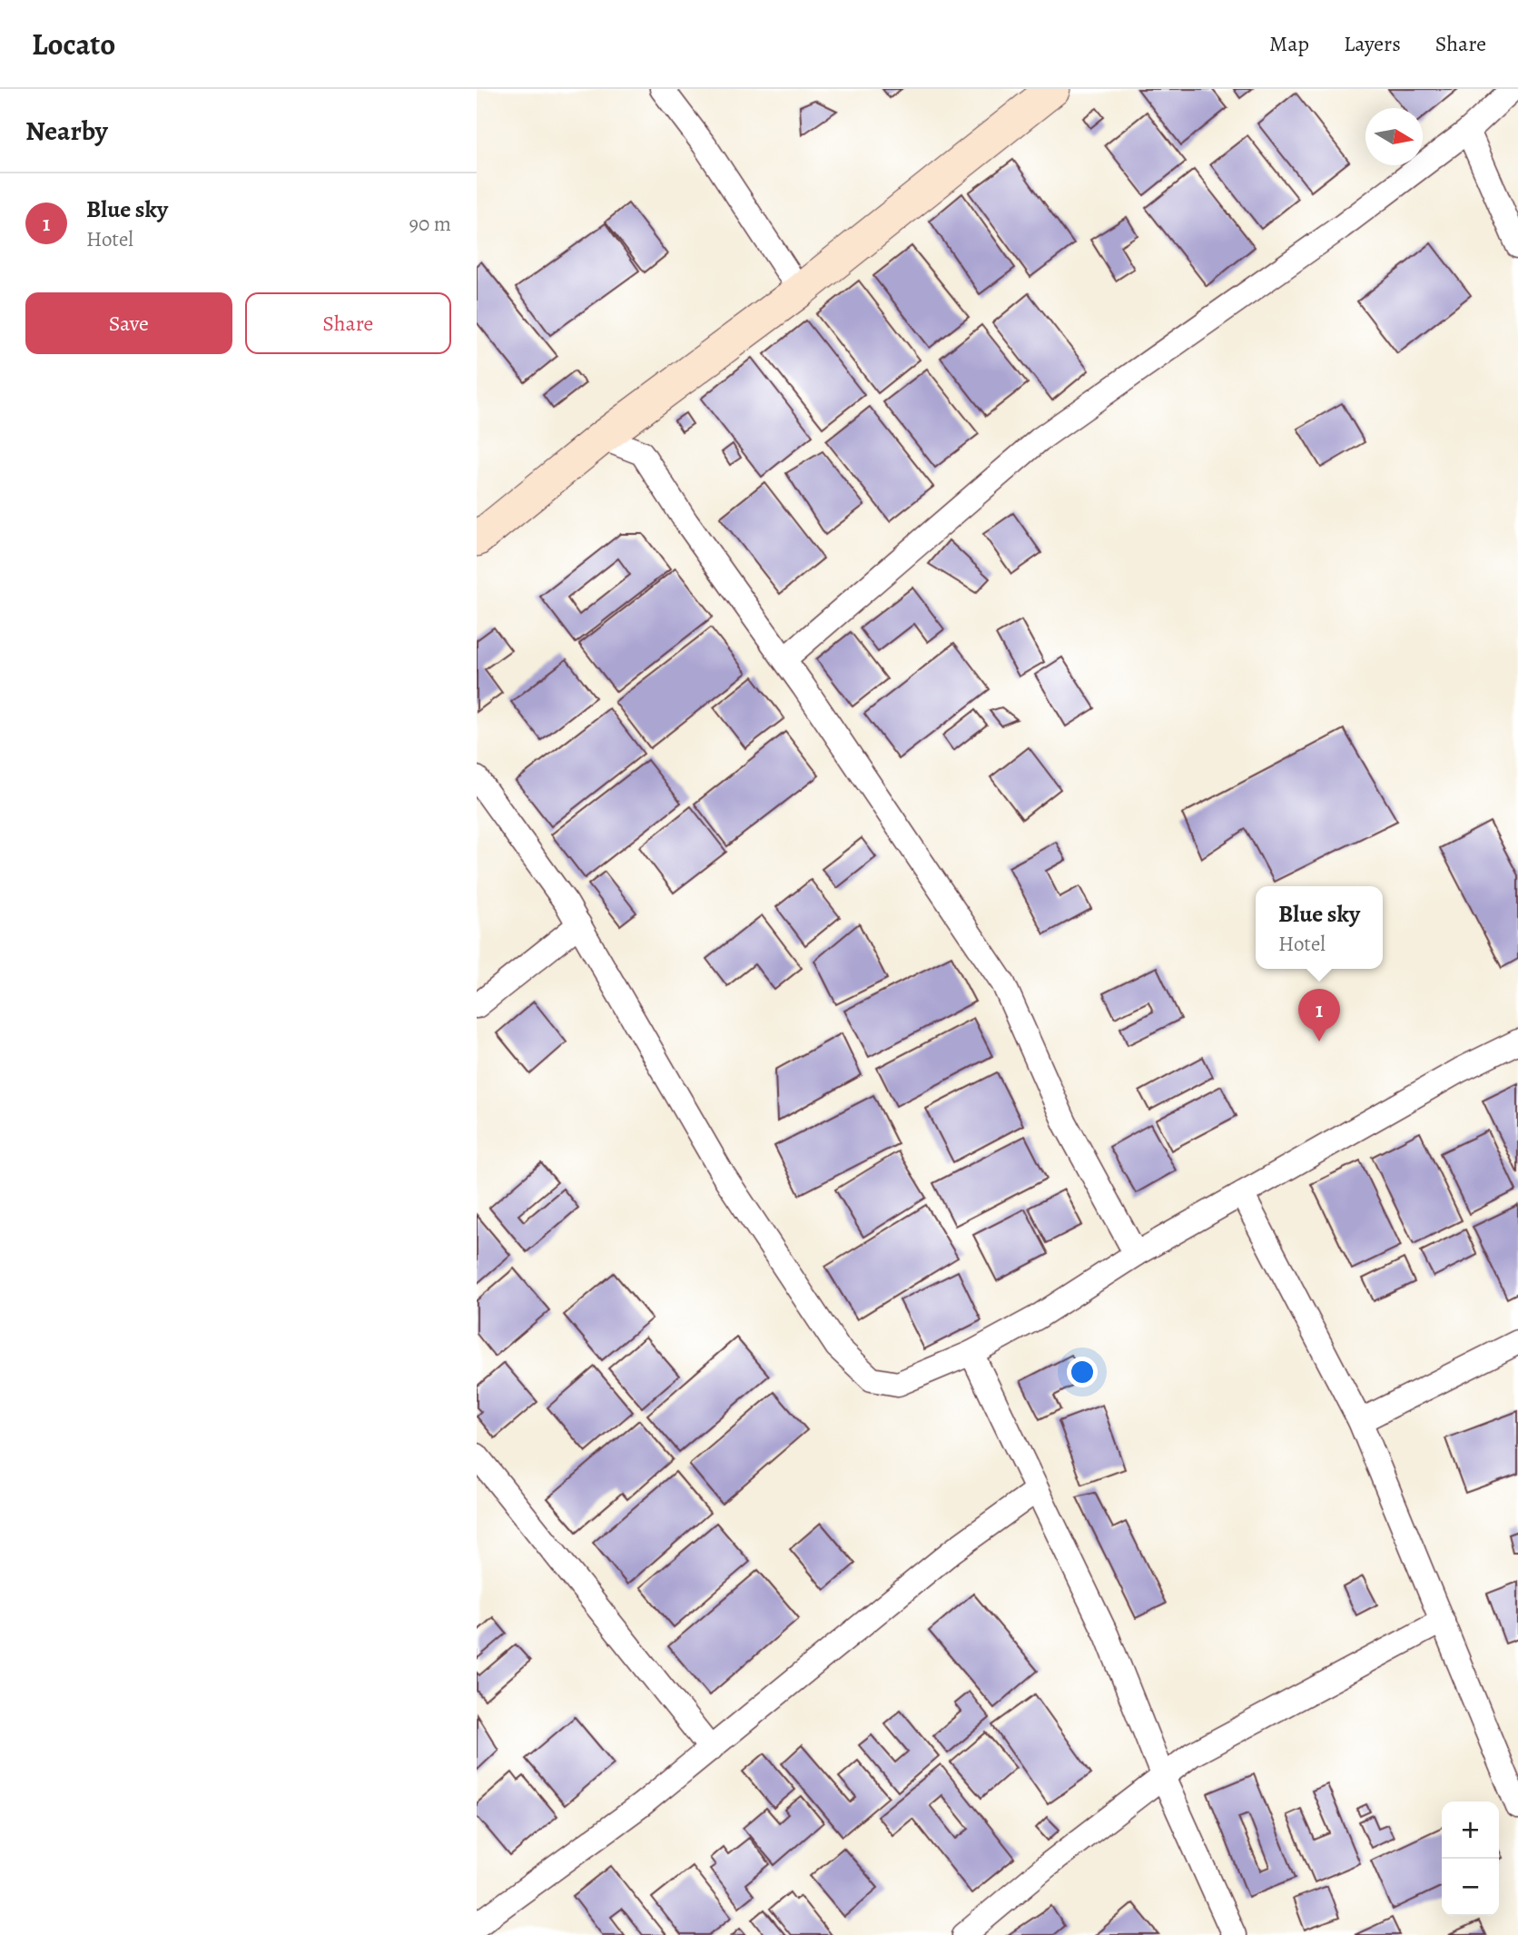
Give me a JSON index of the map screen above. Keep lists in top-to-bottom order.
{
  "north": "right",
  "page": {
    "header": "Locato",
    "nav": ["Map", "Layers", "Share"],
    "heading": "Nearby",
    "list": [
      {
        "mark": "1",
        "name": "Blue sky",
        "note": "Hotel",
        "value": "90 m"
      }
    ],
    "buttons": ["Save", "Share"],
    "popup": ["Blue sky", "Hotel"],
    "pins": "1",
    "map_buttons": ["+", "−"]
  }
}
